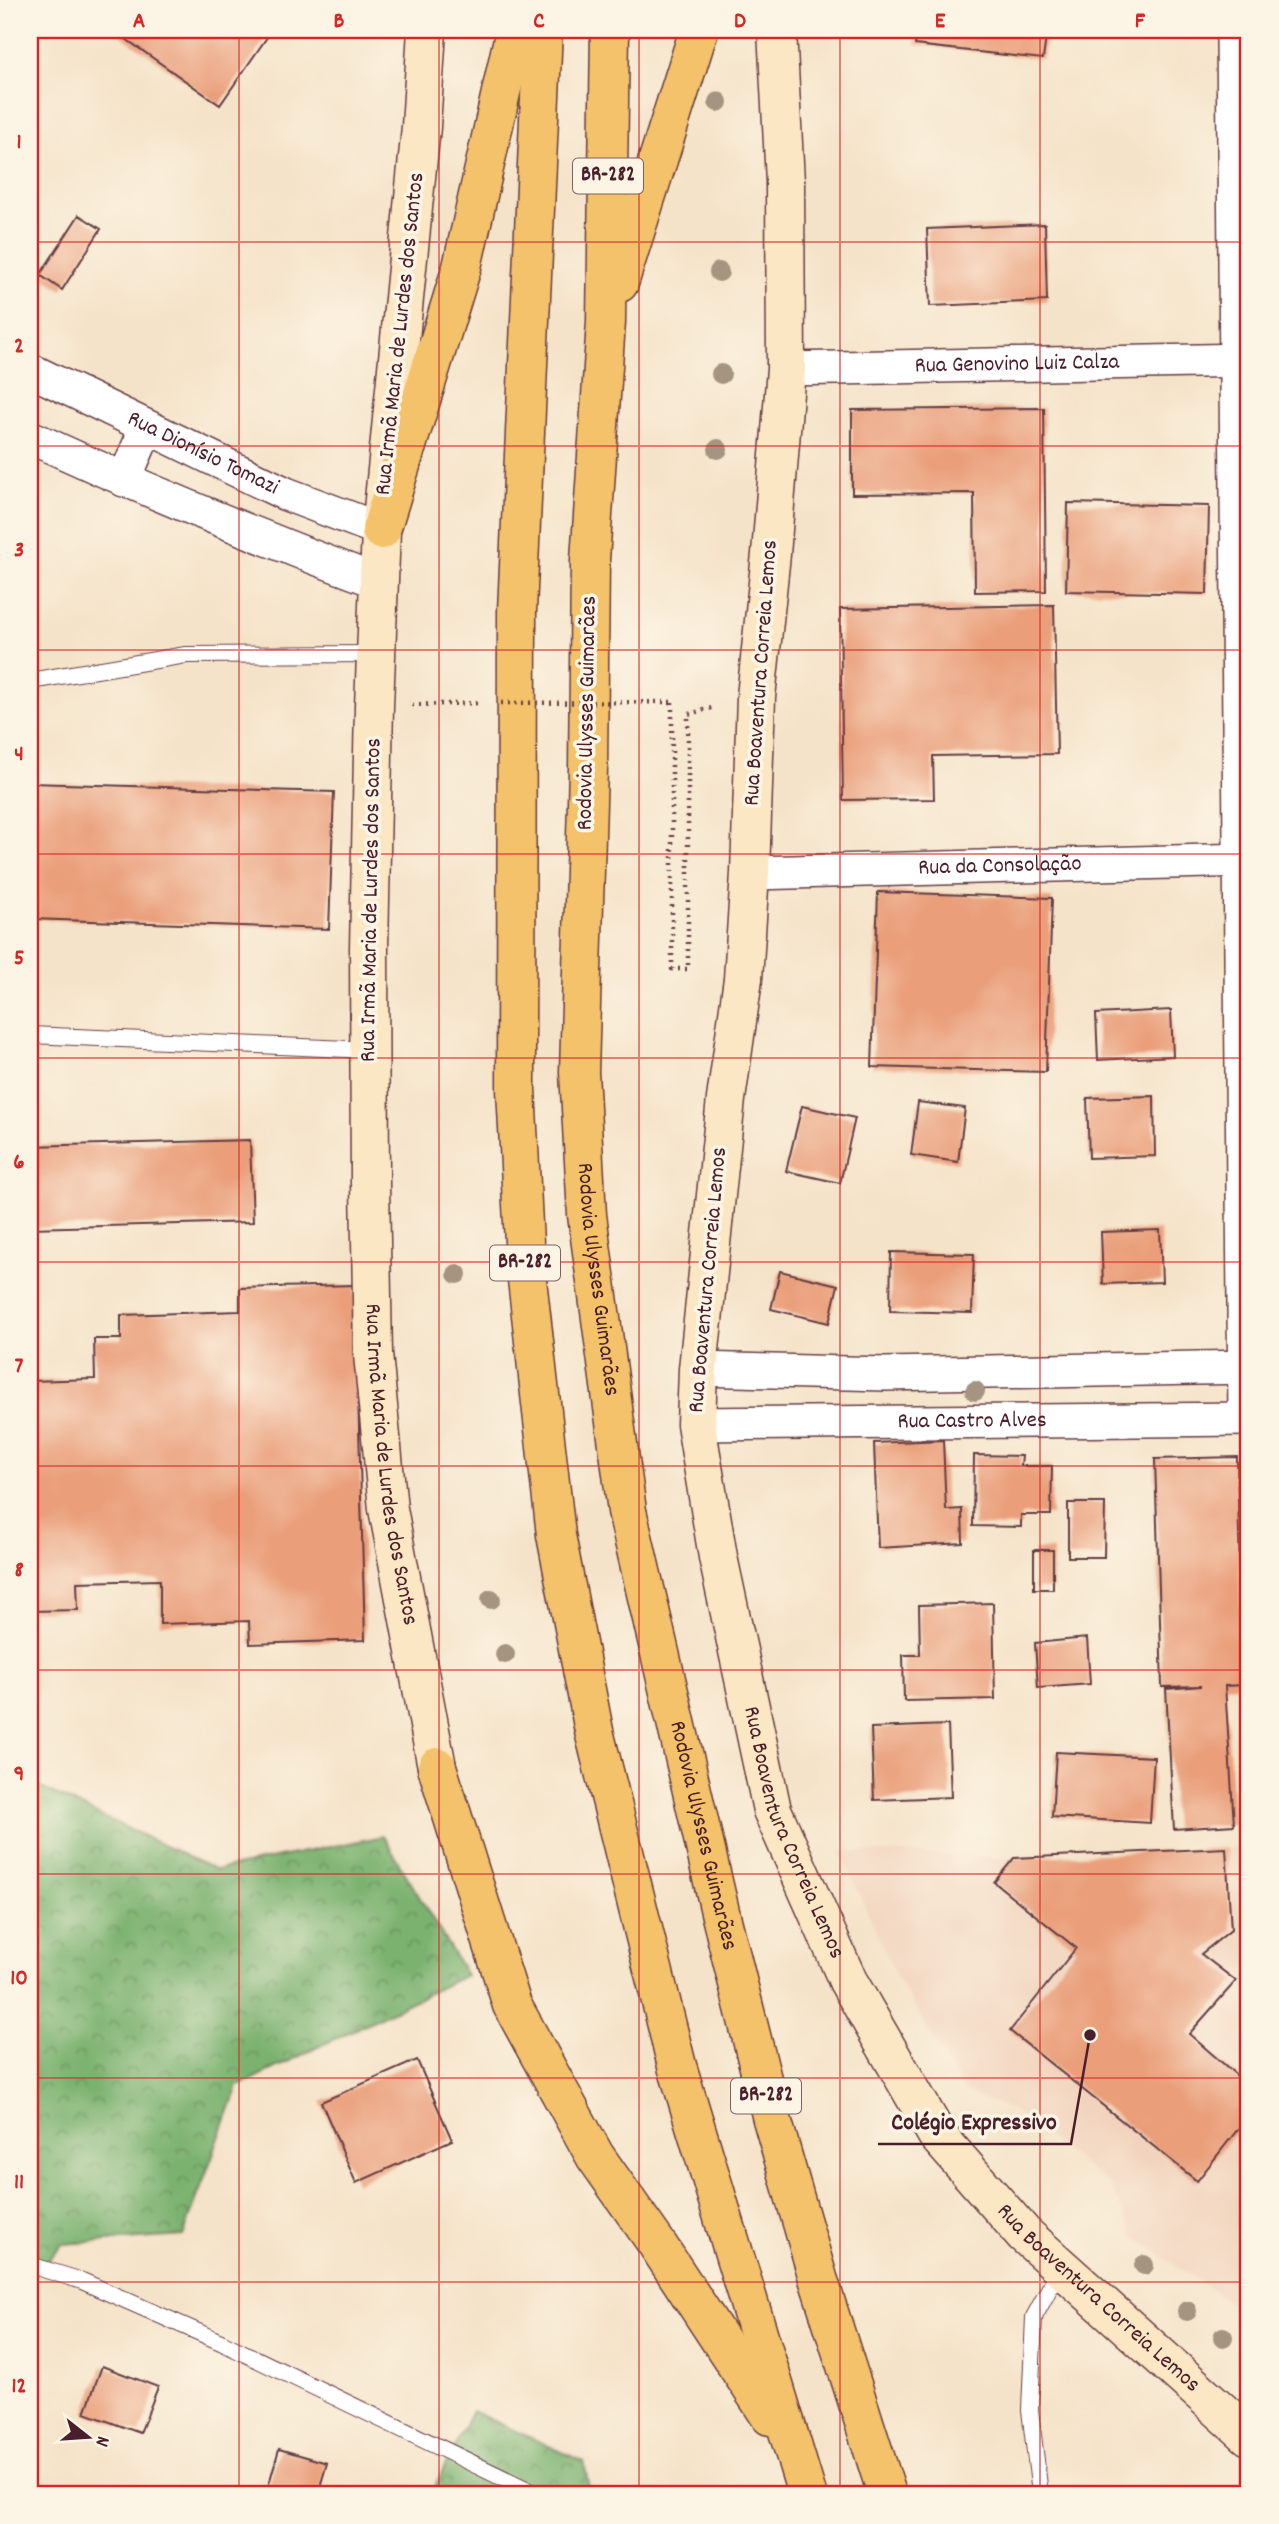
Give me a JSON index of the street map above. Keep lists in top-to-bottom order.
{
  "streets": {
    "highway": ["BR-282", "Rodovia Ulysses Guimarães"],
    "street": [
      "Rua Irmã Maria de Lurdes dos Santos",
      "Rua Genovino Luiz Calza",
      "Rua Dionísio Tomazi",
      "Rua Boaventura Correia Lemos",
      "Rua da Consolação",
      "Rua Castro Alves"
    ]
  },
  "crossings": [
    ["Rua Irmã Maria de Lurdes dos Santos", "Rua Dionísio Tomazi"],
    ["Rua Genovino Luiz Calza", "Rua Boaventura Correia Lemos"],
    ["Rua Boaventura Correia Lemos", "Rua da Consolação"],
    ["Rua Boaventura Correia Lemos", "Rua Castro Alves"]
  ],
  "places": ["Colégio Expressivo"],
  "north": "right",
  "grid": {
    "columns": [
      "A",
      "B",
      "C",
      "D",
      "E",
      "F"
    ],
    "rows": [
      "1",
      "2",
      "3",
      "4",
      "5",
      "6",
      "7",
      "8",
      "9",
      "10",
      "11",
      "12"
    ]
  }
}
